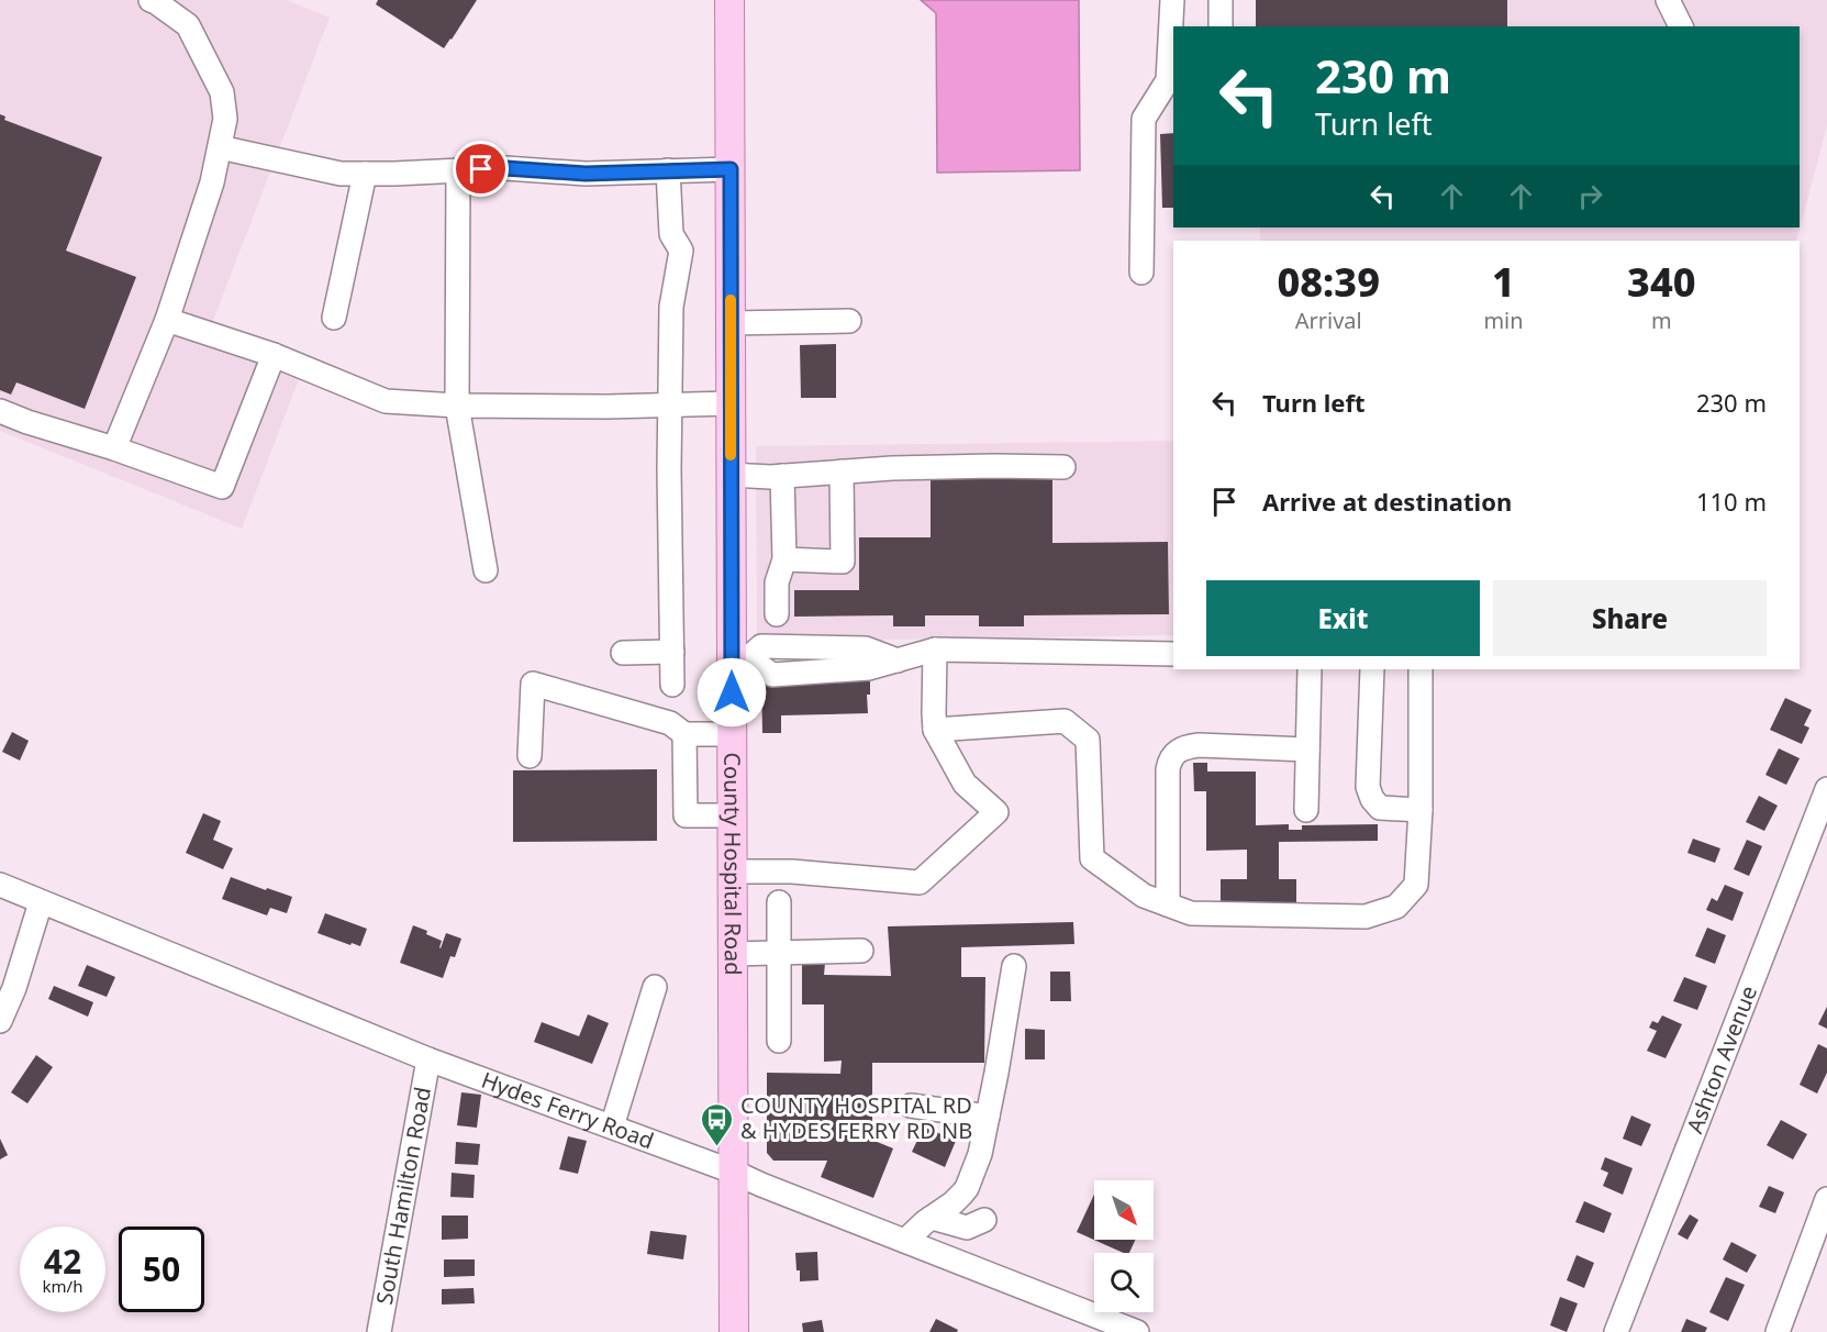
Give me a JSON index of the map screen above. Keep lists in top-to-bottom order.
{
  "streets": {
    "main road": ["County Hospital Road"],
    "street": ["Ashton Avenue", "Hydes Ferry Road", "South Hamilton Road"]
  },
  "crossings": [
    ["County Hospital Road", "Hydes Ferry Road"],
    ["Hydes Ferry Road", "South Hamilton Road"]
  ],
  "places": {
    "bus stop": ["COUNTY HOSPITAL RD & HYDES FERRY RD NB"]
  },
  "north": "bottom right",
  "page": {
    "turn": ["230 m", "Turn left"],
    "eta": [
      "08:39",
      "Arrival",
      "1",
      "min",
      "340",
      "m"
    ],
    "list": [
      {
        "name": "Turn left",
        "value": "230 m"
      },
      {
        "name": "Arrive at destination",
        "value": "110 m"
      }
    ],
    "buttons": ["Exit", "Share"],
    "speed": "42 km/h",
    "limit": "50"
  }
}
